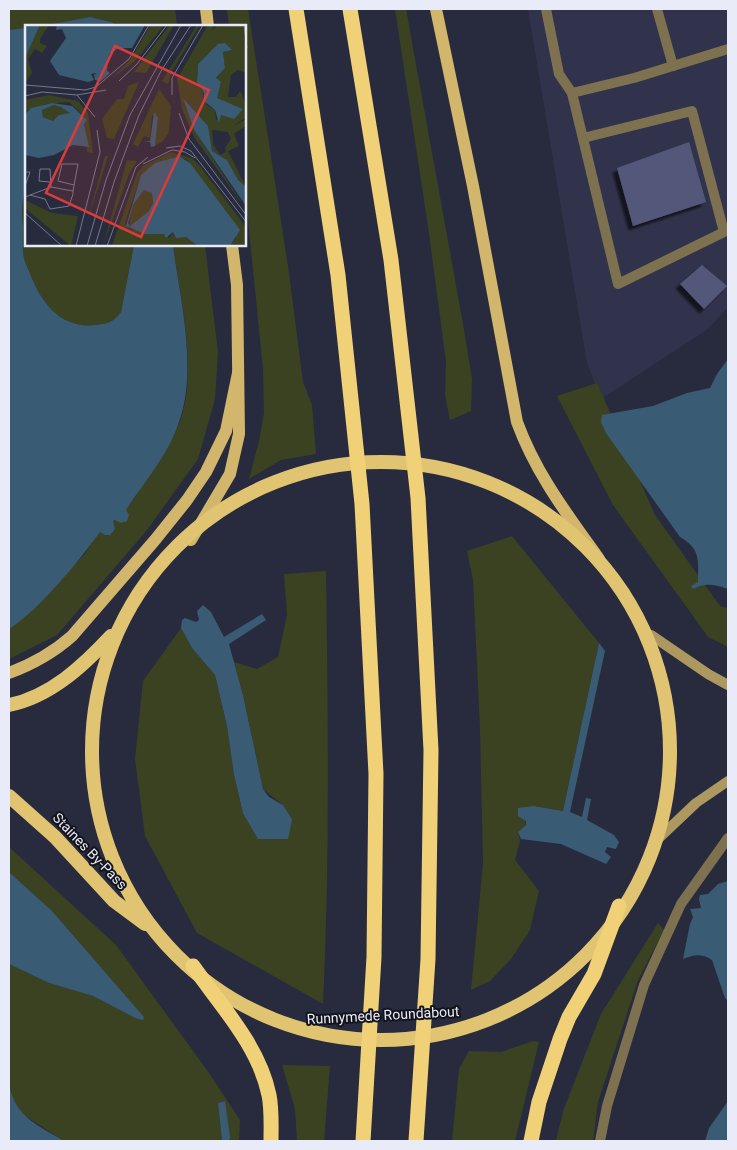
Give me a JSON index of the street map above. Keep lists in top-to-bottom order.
{
  "streets": {
    "highway": ["Staines By-Pass", "Runnymede Roundabout"]
  },
  "crossings": [
    ["Staines By-Pass", "Runnymede Roundabout"]
  ]
}
